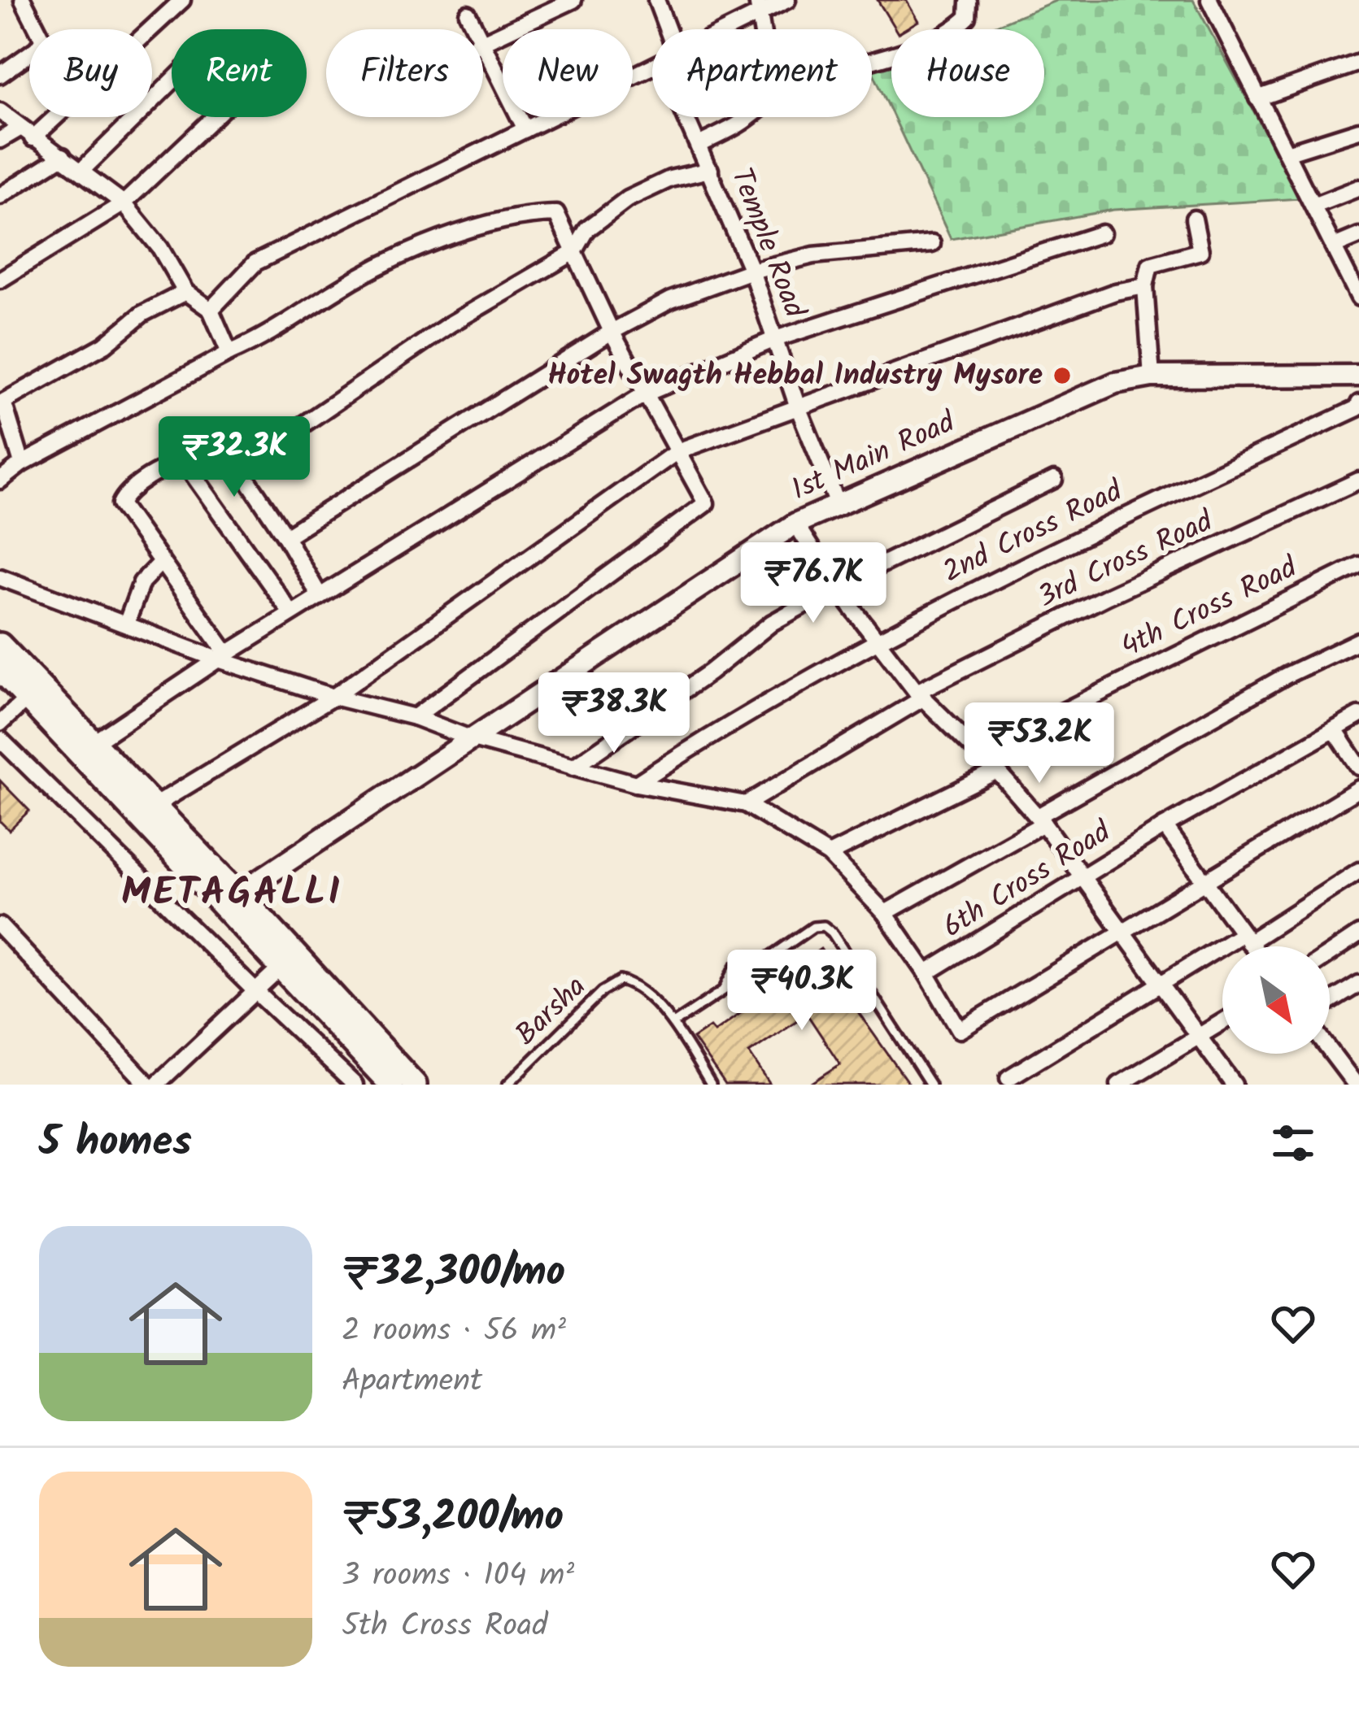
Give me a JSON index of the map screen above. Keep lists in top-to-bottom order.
{
  "streets": {
    "street": [
      "Temple Road",
      "1st Main Road",
      "2nd Cross Road",
      "3rd Cross Road",
      "4th Cross Road",
      "6th Cross Road"
    ],
    "lane": ["Barsha"]
  },
  "crossings": [
    ["Temple Road", "1st Main Road"]
  ],
  "districts": ["METAGALLI"],
  "places": ["Hotel Swagth Hebbal Industry Mysore"],
  "north": "bottom right",
  "page": {
    "chip": [
      "Buy",
      "Rent",
      "Filters",
      "New",
      "Apartment",
      "House"
    ],
    "price": [
      "₹32.3K",
      "₹76.7K",
      "₹38.3K",
      "₹53.2K",
      "₹40.3K"
    ],
    "heading": "5 homes",
    "list": [
      {
        "name": "₹32,300/mo",
        "note": "2 rooms · 56 m² · Apartment"
      },
      {
        "name": "₹53,200/mo",
        "note": "3 rooms · 104 m² · 5th Cross Road"
      }
    ]
  }
}
